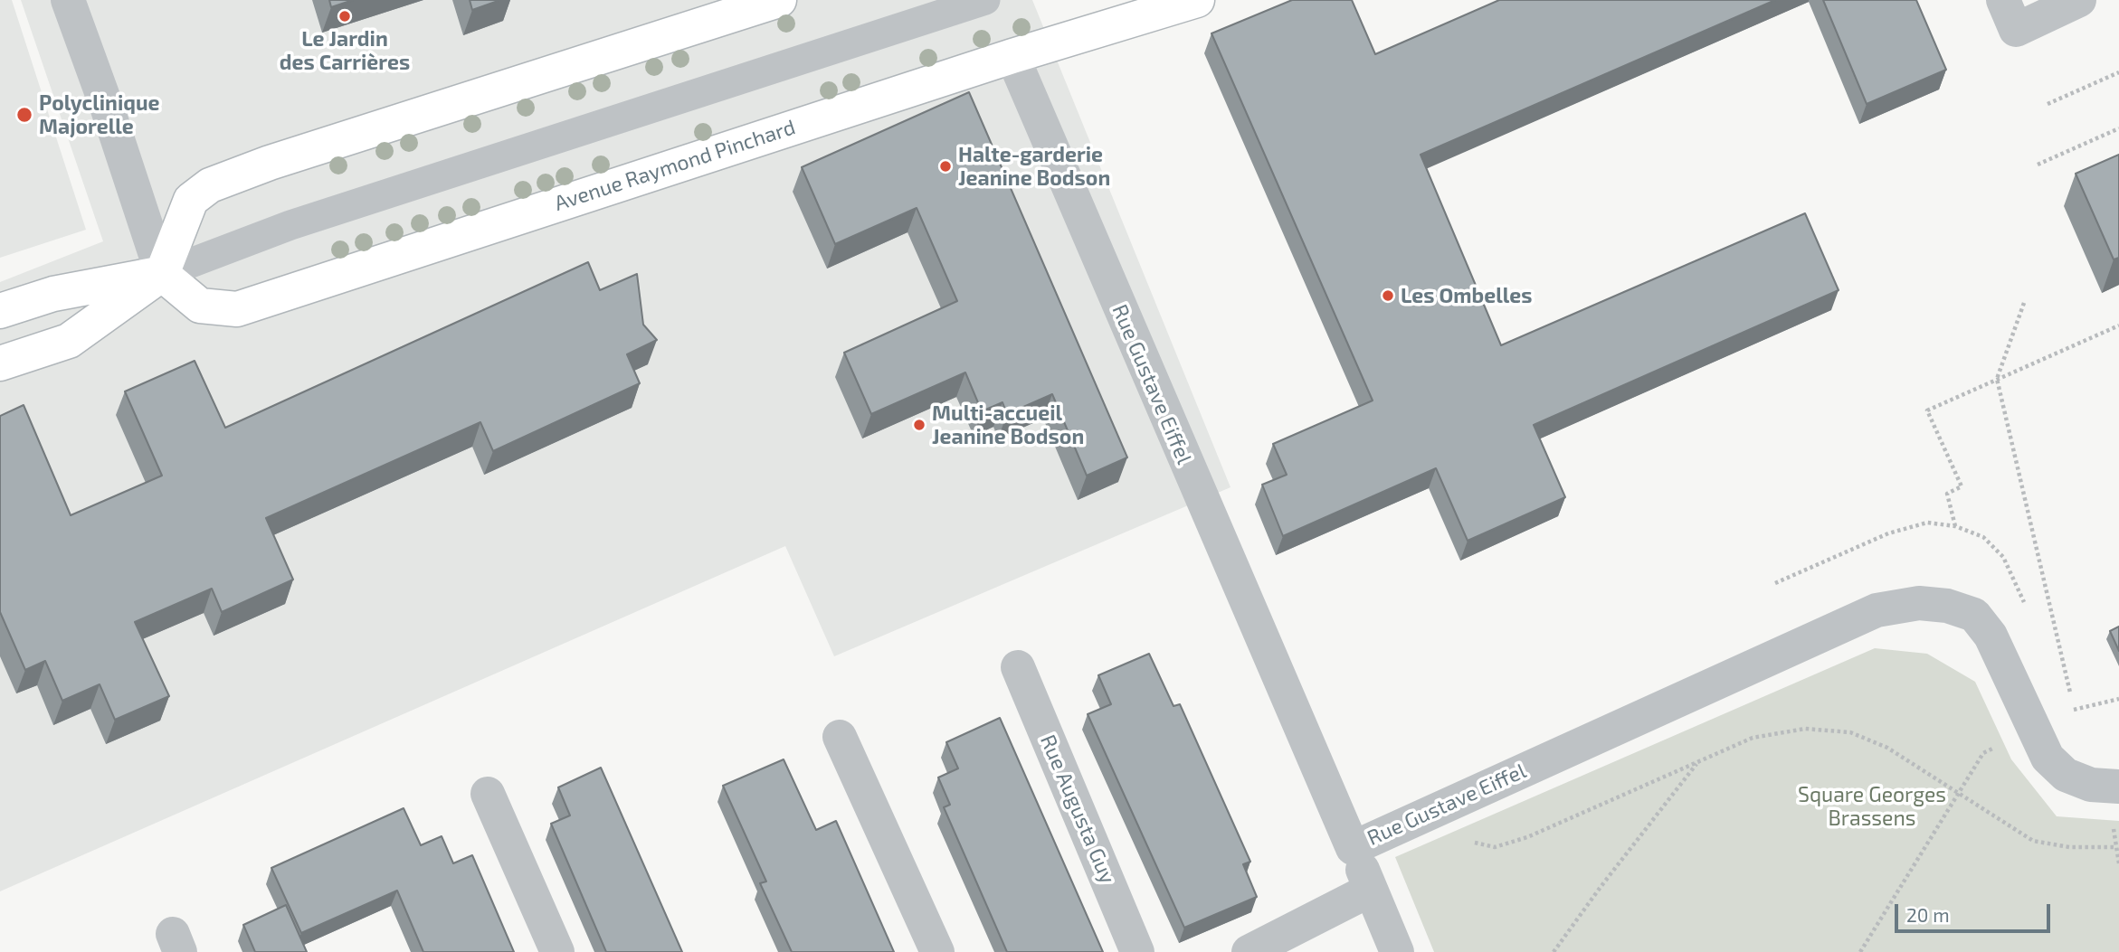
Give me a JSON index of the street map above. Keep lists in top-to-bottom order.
{
  "streets": {
    "street": ["Avenue Raymond Pinchard", "Rue Gustave Eiffel", "Rue Augusta Guy"]
  },
  "crossings": [
    ["Avenue Raymond Pinchard", "Rue Gustave Eiffel"]
  ],
  "parks": ["Square Georges Brassens"],
  "places": [
    "Le Jardin des Carrières",
    "Polyclinique Majorelle",
    "Halte-garderie Jeanine Bodson",
    "Les Ombelles",
    "Multi-accueil Jeanine Bodson"
  ],
  "scale_bar": "20 m"
}
